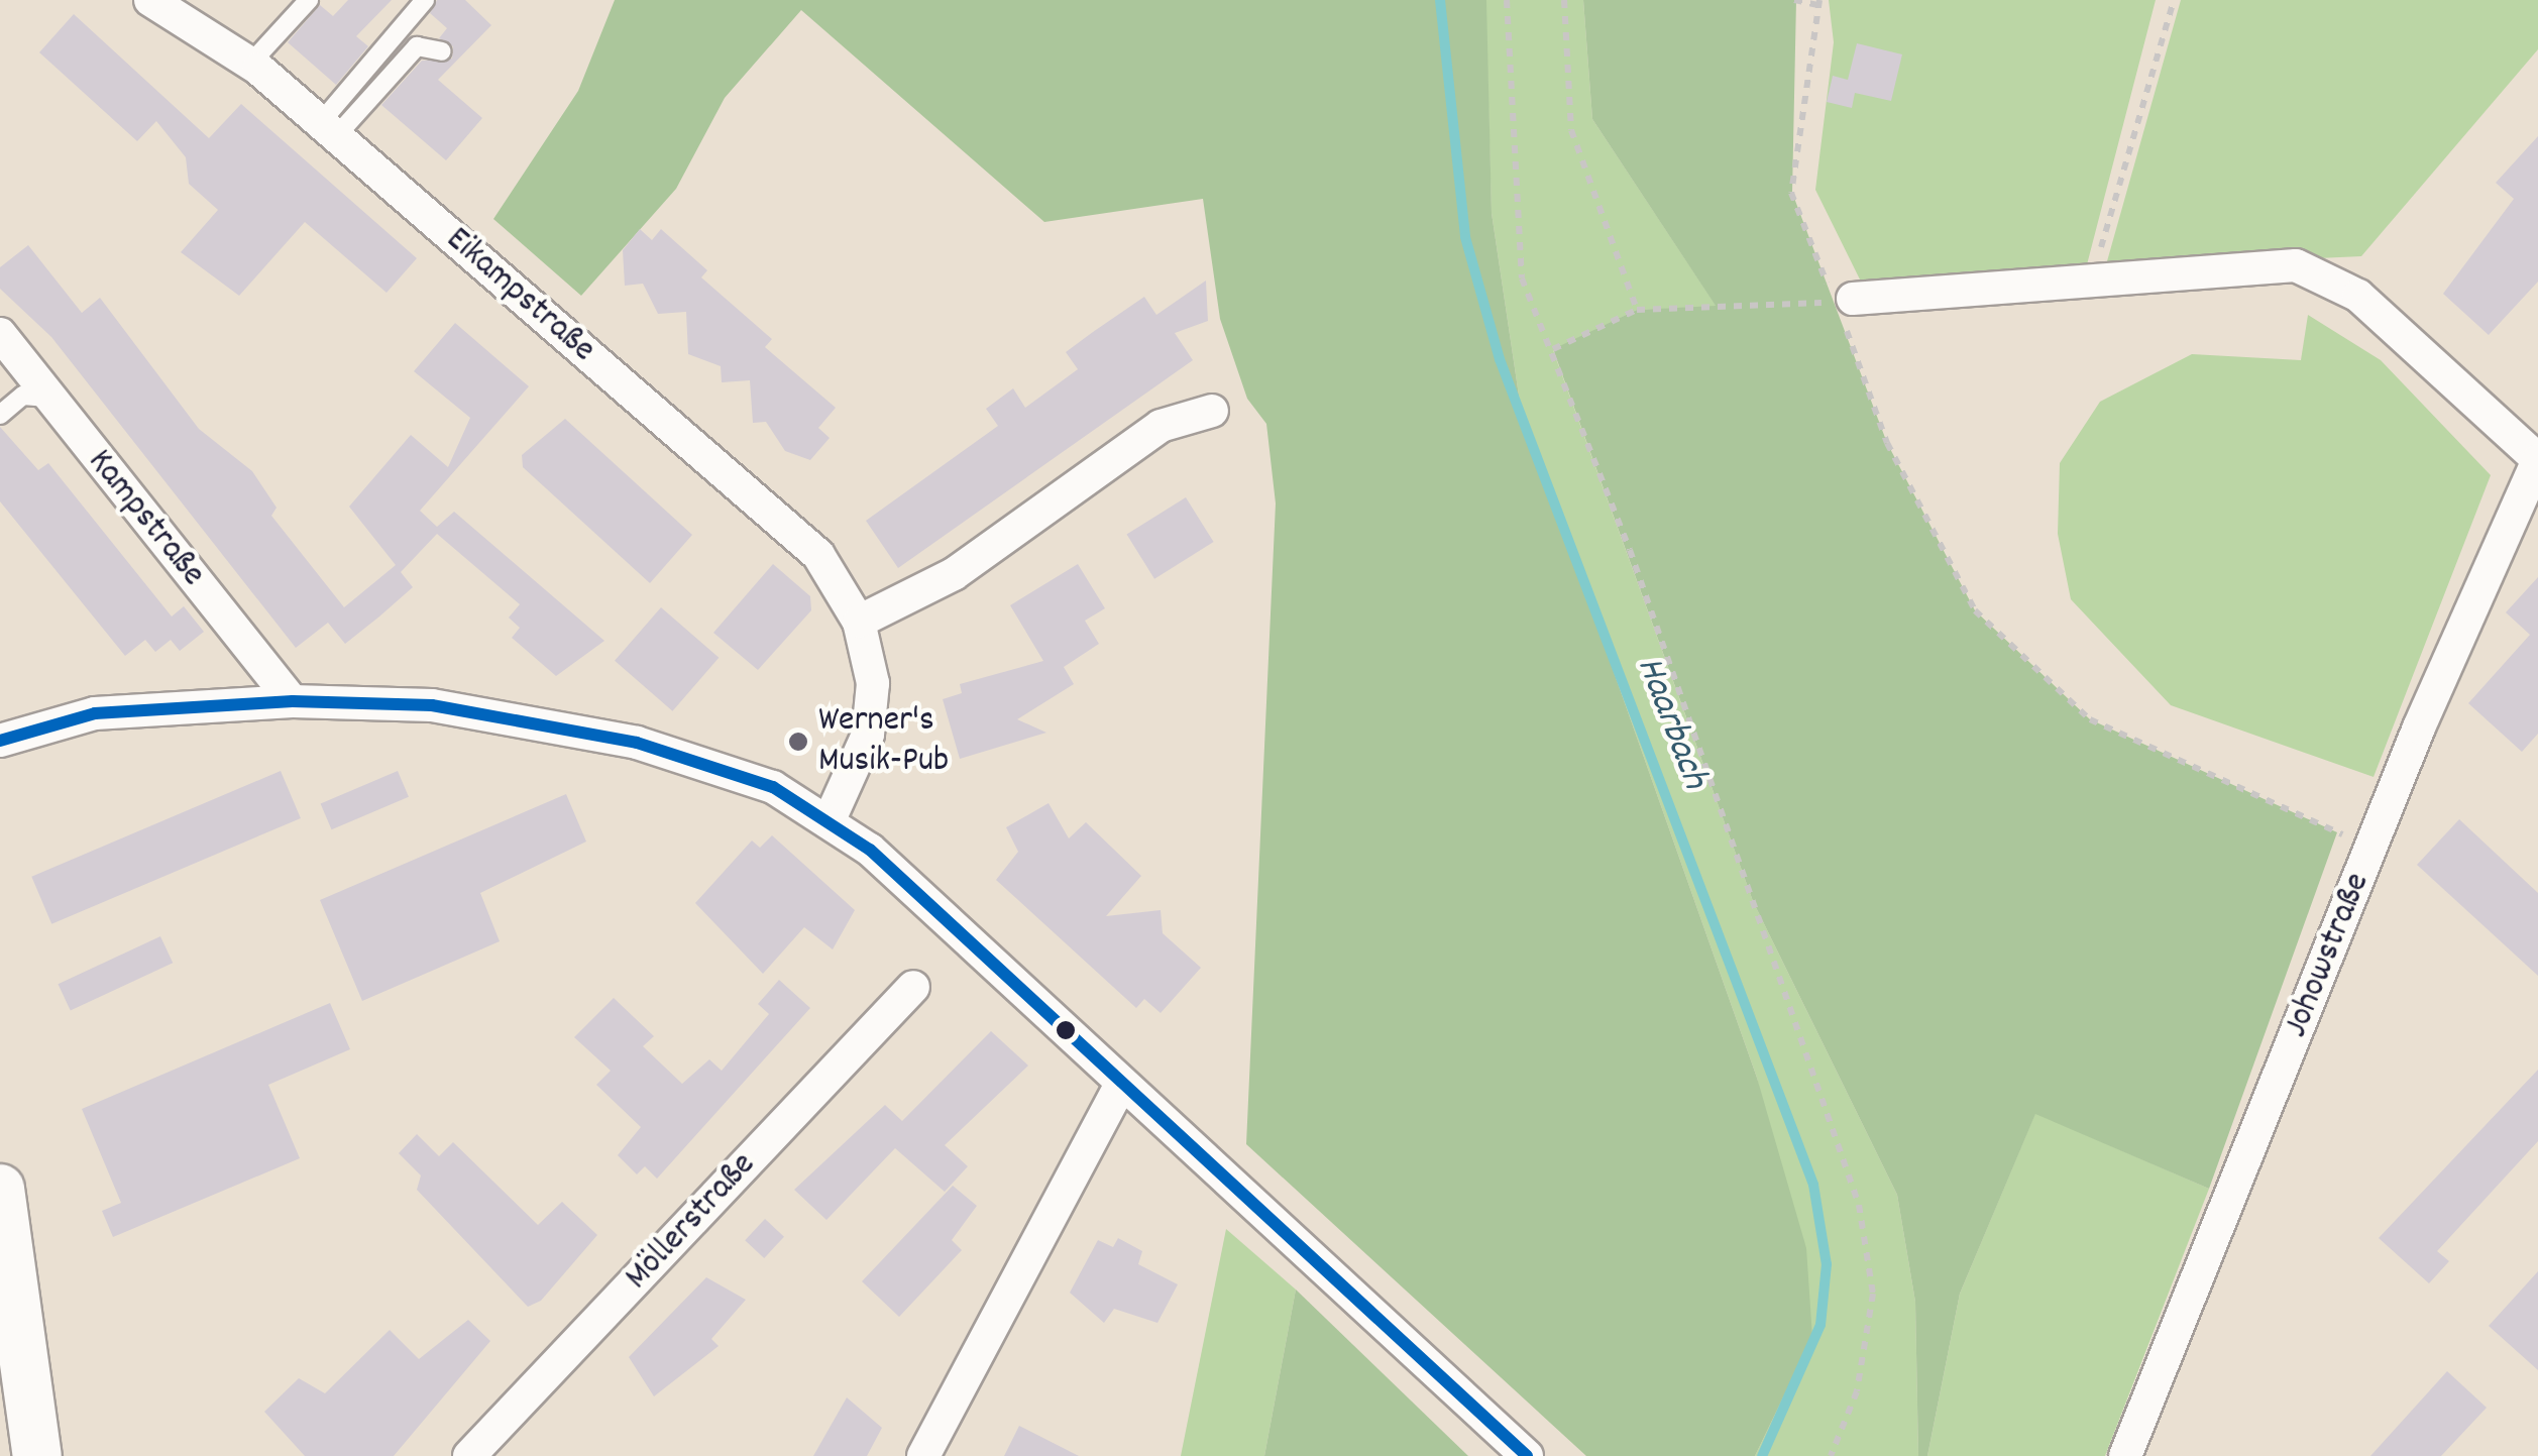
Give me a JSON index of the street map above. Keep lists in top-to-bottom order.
{
  "streets": {
    "street": [
      "Eikampstraße",
      "Kampstraße",
      "Johowstraße",
      "Möllerstraße"
    ]
  },
  "water": ["Haarbach"],
  "places": ["Werner's Musik-Pub"]
}
